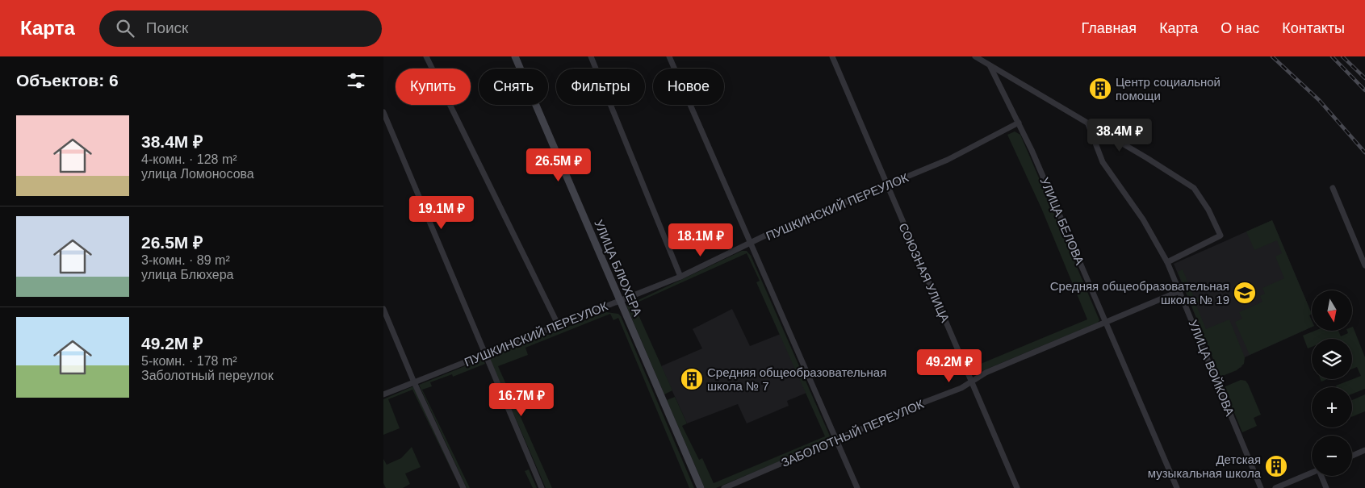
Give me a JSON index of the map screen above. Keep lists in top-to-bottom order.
{
  "streets": {
    "street": [
      "ПУШКИНСКИЙ ПЕРЕУЛОК",
      "УЛИЦА БЕЛОВА",
      "УЛИЦА БЛЮХЕРА",
      "СОЮЗНАЯ УЛИЦА",
      "УЛИЦА ВОЙКОВА",
      "ЗАБОЛОТНЫЙ ПЕРЕУЛОК"
    ]
  },
  "crossings": [
    ["ПУШКИНСКИЙ ПЕРЕУЛОК", "УЛИЦА БЕЛОВА"],
    ["ПУШКИНСКИЙ ПЕРЕУЛОК", "УЛИЦА БЛЮХЕРА"],
    ["ПУШКИНСКИЙ ПЕРЕУЛОК", "СОЮЗНАЯ УЛИЦА"],
    ["УЛИЦА БЕЛОВА", "ЗАБОЛОТНЫЙ ПЕРЕУЛОК"],
    ["СОЮЗНАЯ УЛИЦА", "ЗАБОЛОТНЫЙ ПЕРЕУЛОК"],
    ["УЛИЦА ВОЙКОВА", "ЗАБОЛОТНЫЙ ПЕРЕУЛОК"]
  ],
  "places": {
    "building": ["Центр социальной помощи", "Средняя общеобразовательная школа № 7", "Детская музыкальная школа"],
    "school or university": ["Средняя общеобразовательная школа № 19"]
  },
  "north": "bottom",
  "page": {
    "header": "Карта",
    "search": "Поиск",
    "nav": [
      "Главная",
      "Карта",
      "О нас",
      "Контакты"
    ],
    "heading": "Объектов: 6",
    "chip": [
      "Купить",
      "Снять",
      "Фильтры",
      "Новое"
    ],
    "list": [
      {
        "name": "38.4M ₽",
        "note": "4-комн. · 128 m² · улица Ломоносова"
      },
      {
        "name": "26.5M ₽",
        "note": "3-комн. · 89 m² · улица Блюхера"
      },
      {
        "name": "49.2M ₽",
        "note": "5-комн. · 178 m² · Заболотный переулок"
      }
    ],
    "price": [
      "38.4M ₽",
      "26.5M ₽",
      "19.1M ₽",
      "18.1M ₽",
      "49.2M ₽",
      "16.7M ₽"
    ],
    "map_buttons": ["+", "−"]
  }
}
